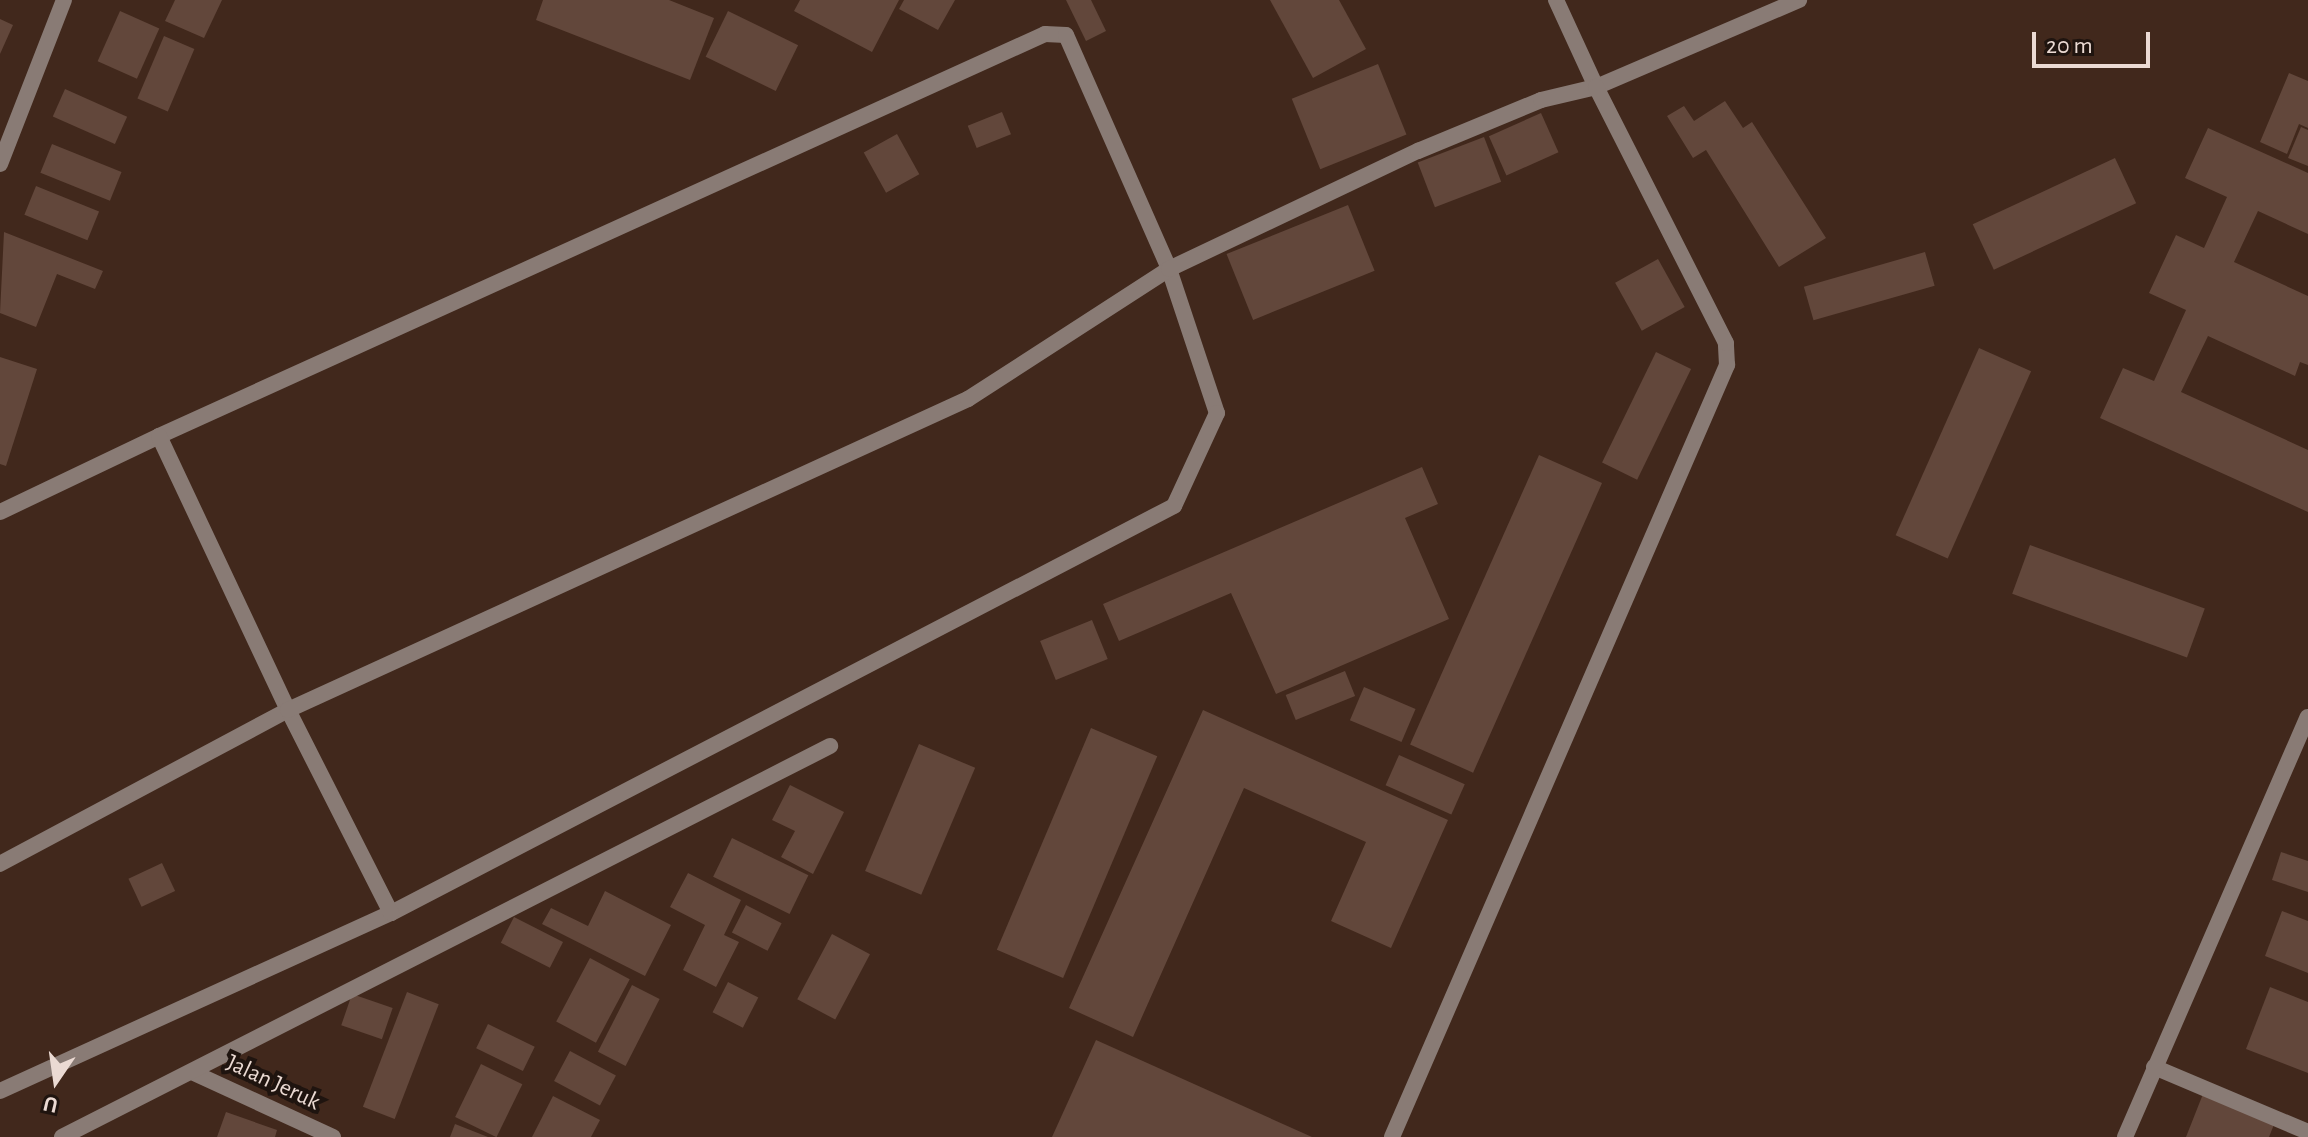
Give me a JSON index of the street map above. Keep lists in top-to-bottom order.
{
  "streets": {
    "street": ["Jalan Jeruk"]
  },
  "scale_bar": "20 m",
  "north": "bottom"
}
